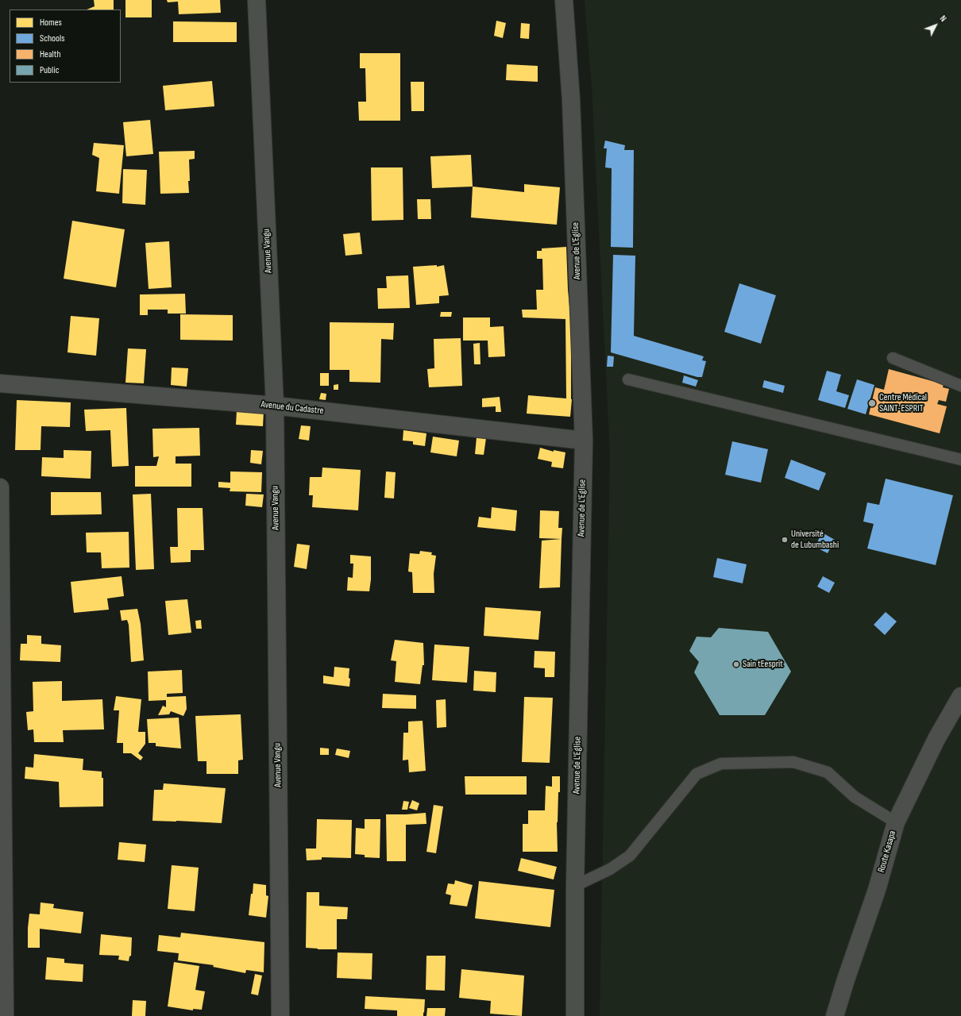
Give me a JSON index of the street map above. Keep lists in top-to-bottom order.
{
  "streets": {
    "street": [
      "Avenue Vangu",
      "Avenue de L'Eglise",
      "Avenue du Cadastre",
      "Route Kasapa"
    ]
  },
  "crossings": [
    ["Avenue Vangu", "Avenue du Cadastre"],
    ["Avenue de L'Eglise", "Avenue du Cadastre"]
  ],
  "places": ["Centre Médical SAINT-ESPRIT", "Université de Lubumbashi", "Sain tEesprit"],
  "legend": [
    "Homes",
    "Schools",
    "Health",
    "Public"
  ],
  "north": "top right"
}
